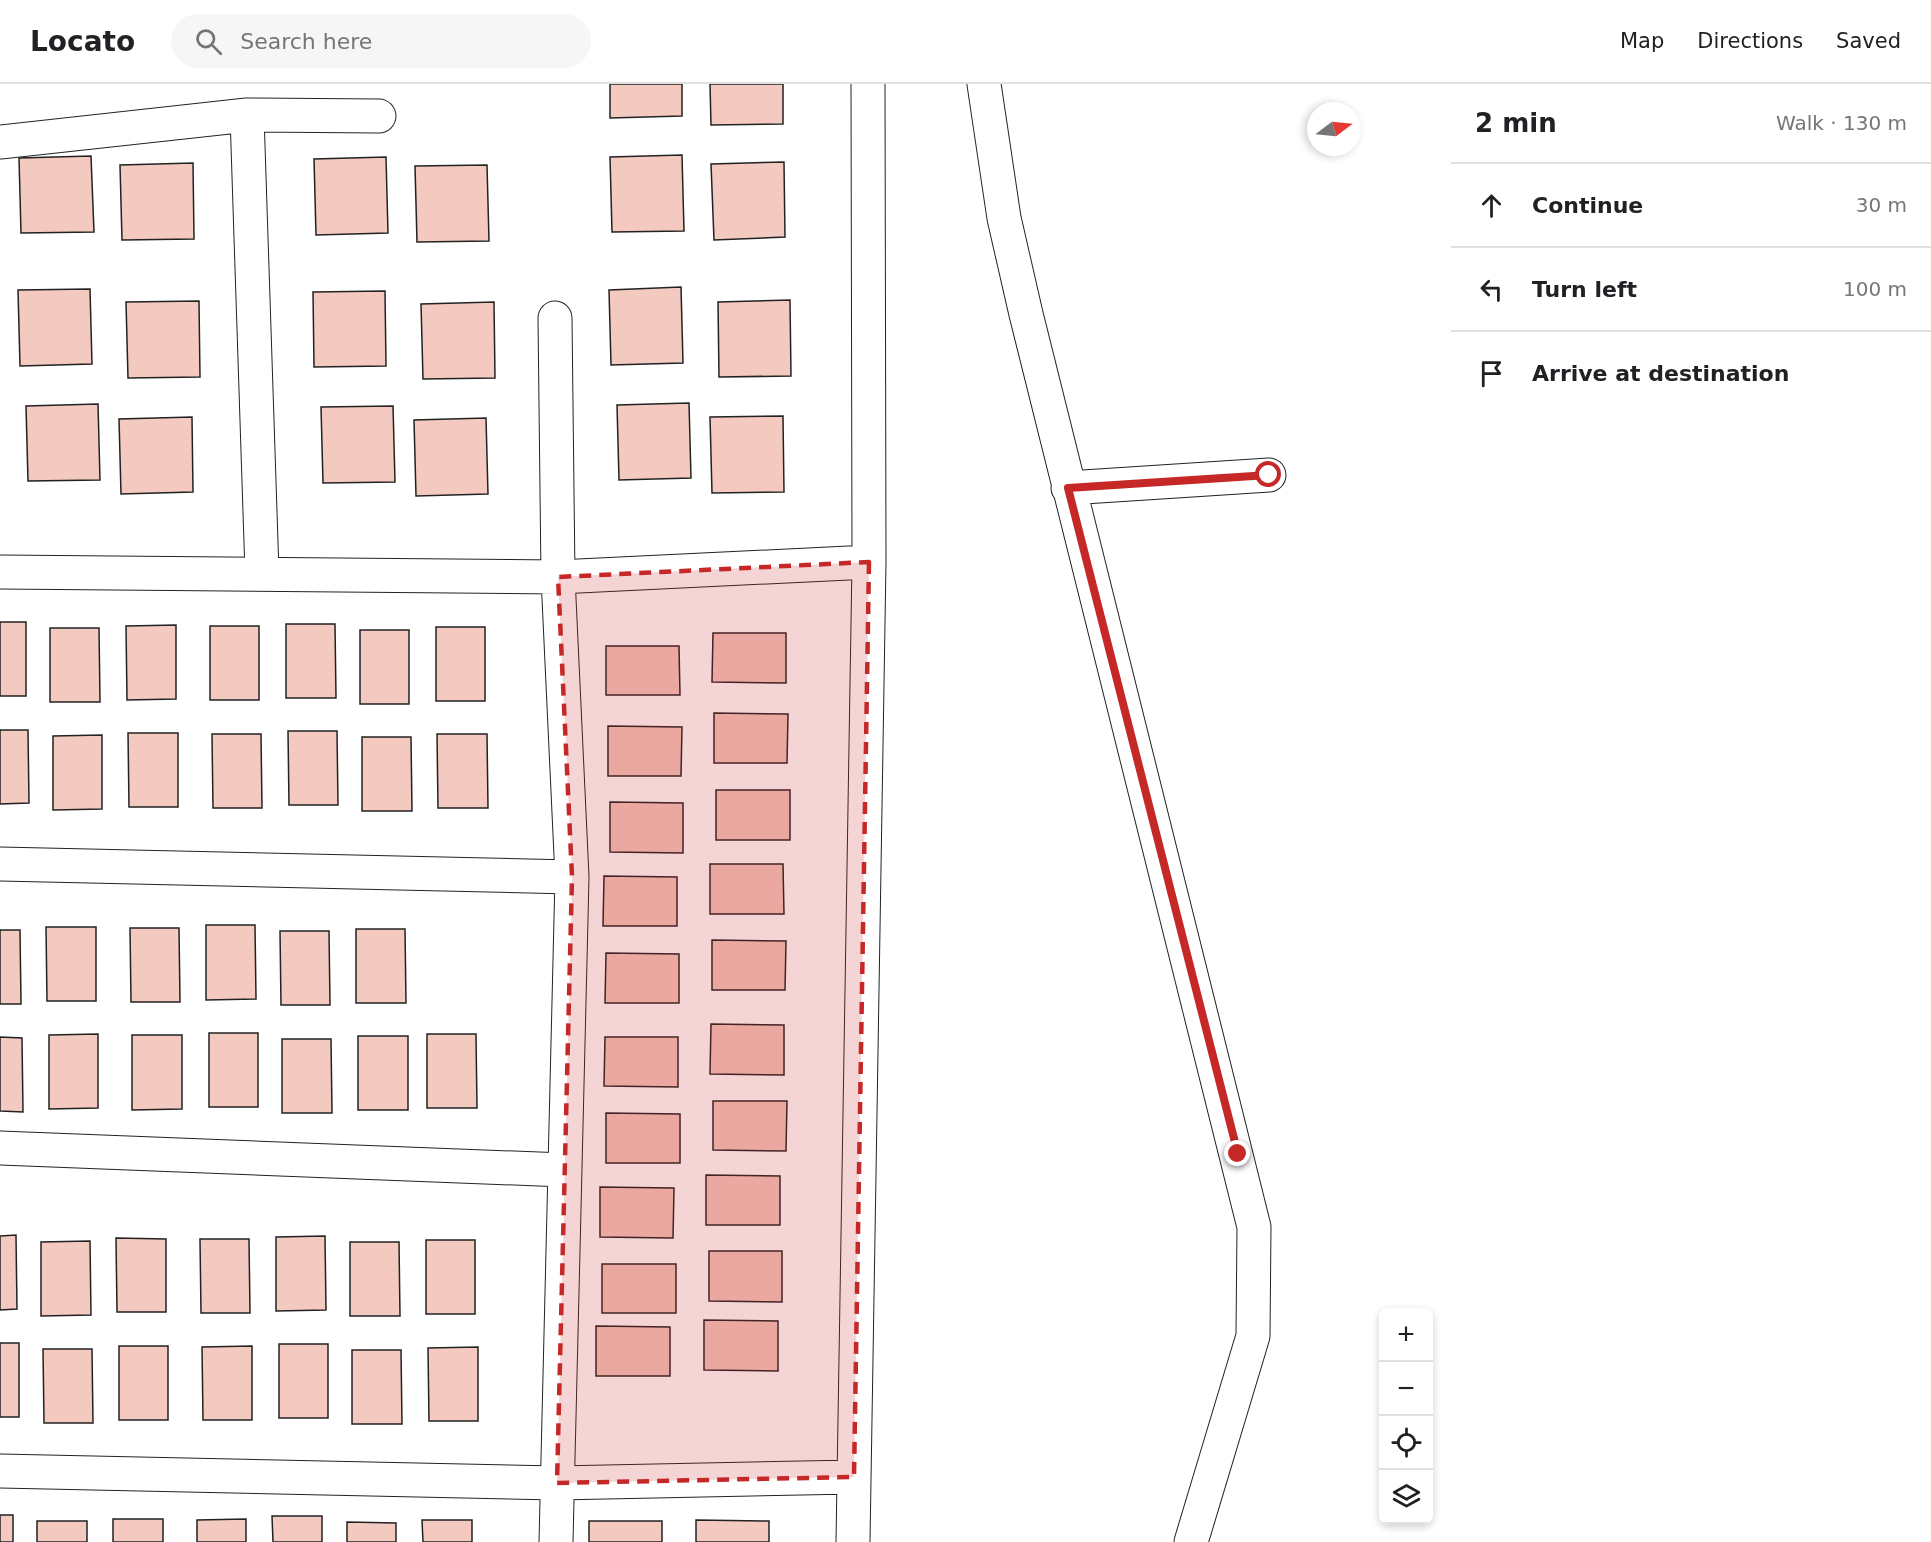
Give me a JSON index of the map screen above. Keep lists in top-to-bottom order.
{
  "north": "right",
  "page": {
    "header": "Locato",
    "search": "Search here",
    "nav": ["Map", "Directions", "Saved"],
    "heading": ["2 min", "Walk · 130 m"],
    "list": [
      ["Continue", "30 m"],
      ["Turn left", "100 m"],
      "Arrive at destination"
    ],
    "map_buttons": ["+", "−"]
  }
}
